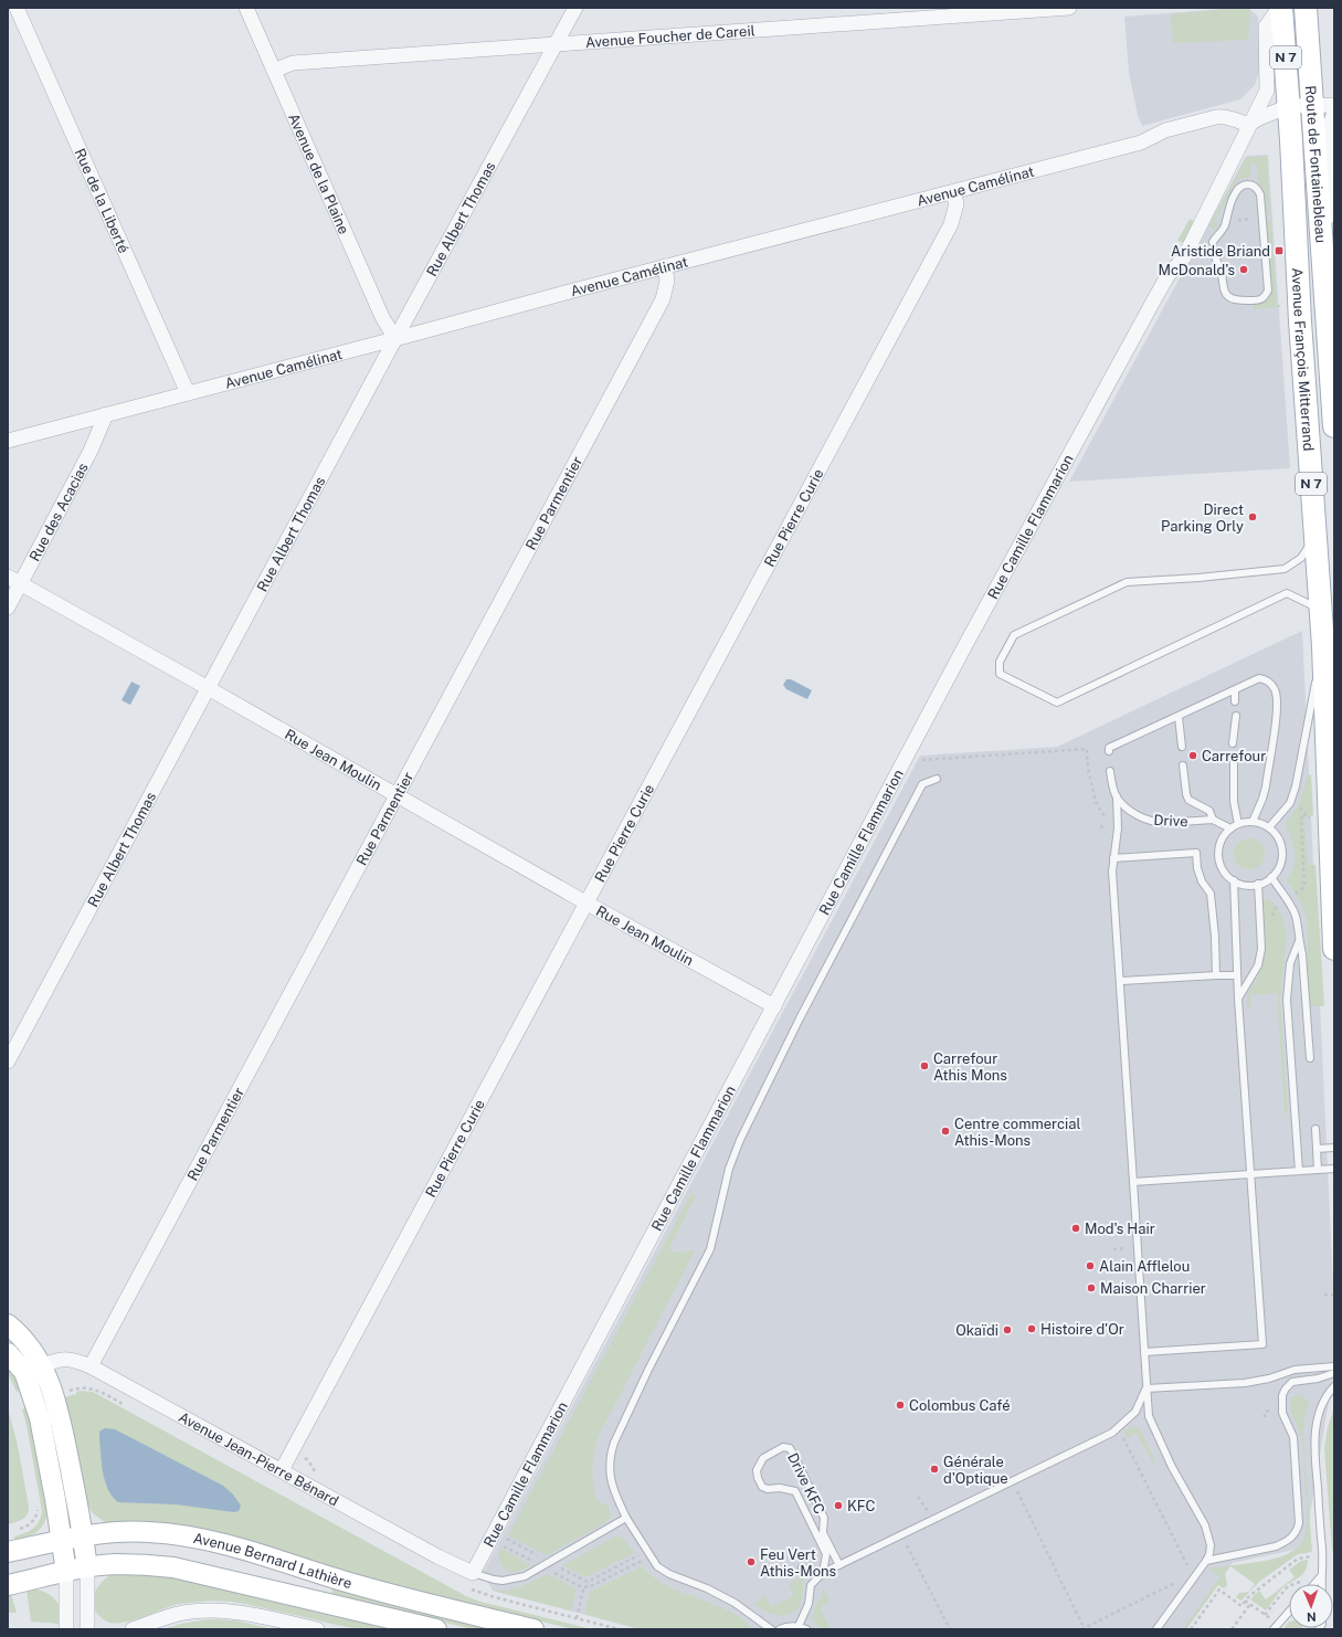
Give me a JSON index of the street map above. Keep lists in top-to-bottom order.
{
  "streets": {
    "main road": [
      "N 7",
      "Route de Fontainebleau",
      "Avenue François Mitterrand",
      "Avenue Bernard Lathière"
    ],
    "street": [
      "Avenue Foucher de Careil",
      "Avenue de la Plaine",
      "Avenue Camélinat",
      "Rue de la Liberté",
      "Rue Albert Thomas",
      "Rue Parmentier",
      "Rue des Acacias",
      "Rue Pierre Curie",
      "Rue Camille Flammarion",
      "Rue Jean Moulin",
      "Avenue Jean-Pierre Bénard"
    ],
    "lane": ["Drive", "Drive KFC"]
  },
  "crossings": [
    ["Avenue Foucher de Careil", "Avenue de la Plaine"],
    ["Avenue Foucher de Careil", "Rue Albert Thomas"],
    ["Avenue de la Plaine", "Avenue Camélinat"],
    ["Avenue de la Plaine", "Rue Albert Thomas"],
    ["Avenue Camélinat", "Rue de la Liberté"],
    ["Avenue Camélinat", "Rue Albert Thomas"],
    ["Avenue Camélinat", "Rue Parmentier"],
    ["Avenue Camélinat", "Rue des Acacias"],
    ["Avenue Camélinat", "Rue Pierre Curie"],
    ["Avenue Camélinat", "Rue Camille Flammarion"],
    ["Rue Albert Thomas", "Rue Jean Moulin"],
    ["Rue Parmentier", "Rue Jean Moulin"],
    ["Rue Parmentier", "Avenue Jean-Pierre Bénard"],
    ["Rue des Acacias", "Rue Jean Moulin"],
    ["Rue Pierre Curie", "Rue Jean Moulin"],
    ["Rue Pierre Curie", "Avenue Jean-Pierre Bénard"],
    ["Rue Camille Flammarion", "Rue Jean Moulin"],
    ["Rue Camille Flammarion", "Avenue Jean-Pierre Bénard"]
  ],
  "places": {
    "transit": ["Aristide Briand"],
    "other": [
      "McDonald's",
      "Direct Parking Orly",
      "Carrefour",
      "Carrefour Athis Mons",
      "Centre commercial Athis-Mons",
      "Mod's Hair",
      "Alain Afflelou",
      "Maison Charrier",
      "Histoire d'Or",
      "Okaïdi",
      "Colombus Café",
      "Générale d'Optique",
      "KFC",
      "Feu Vert Athis-Mons"
    ]
  },
  "north": "bottom"
}
